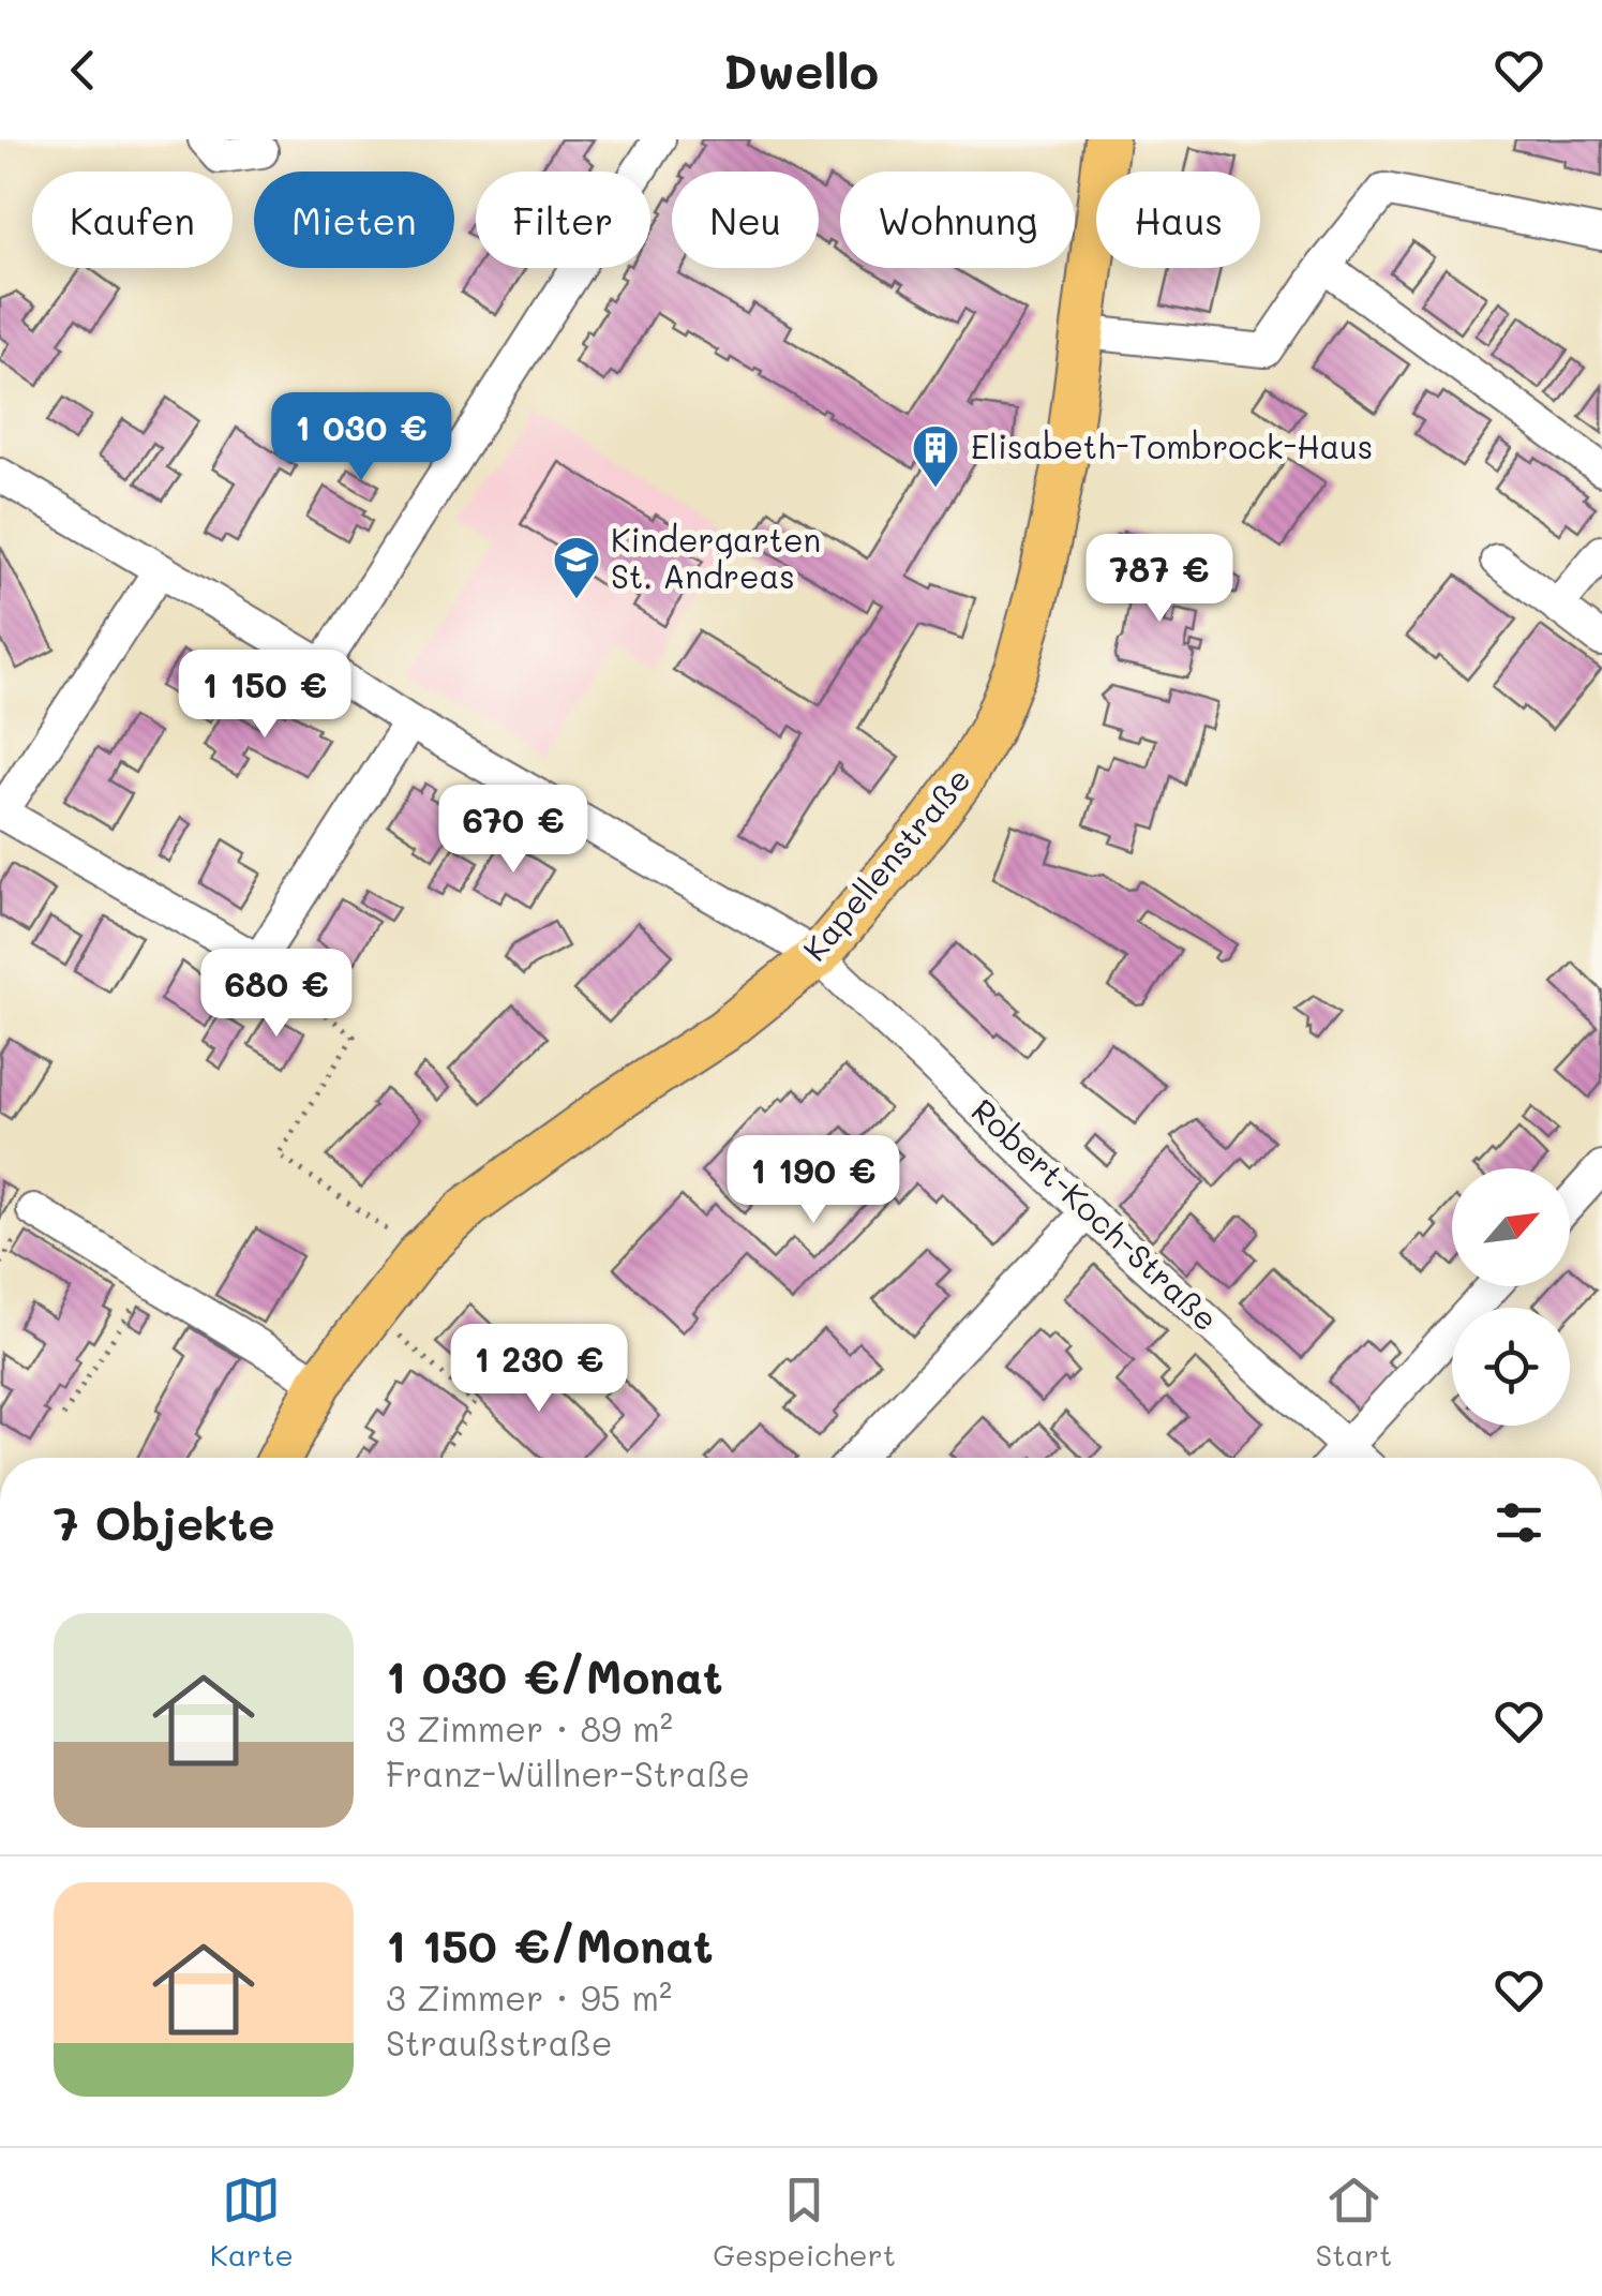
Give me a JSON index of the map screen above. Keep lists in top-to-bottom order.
{
  "streets": {
    "main road": ["Kapellenstraße"],
    "street": ["Robert-Koch-Straße"]
  },
  "crossings": [
    ["Kapellenstraße", "Robert-Koch-Straße"]
  ],
  "places": {
    "building": ["Elisabeth-Tombrock-Haus"],
    "school or university": ["Kindergarten St. Andreas"]
  },
  "north": "top right",
  "page": {
    "header": "Dwello",
    "chip": [
      "Kaufen",
      "Mieten",
      "Filter",
      "Neu",
      "Wohnung",
      "Haus"
    ],
    "price": [
      "1 030 €",
      "787 €",
      "1 150 €",
      "670 €",
      "680 €",
      "1 190 €",
      "1 230 €"
    ],
    "heading": "7 Objekte",
    "list": [
      {
        "name": "1 030 €/Monat",
        "note": "3 Zimmer · 89 m² · Franz-Wüllner-Straße"
      },
      {
        "name": "1 150 €/Monat",
        "note": "3 Zimmer · 95 m² · Straußstraße"
      }
    ],
    "tabs": ["Karte", "Gespeichert", "Start"]
  }
}
